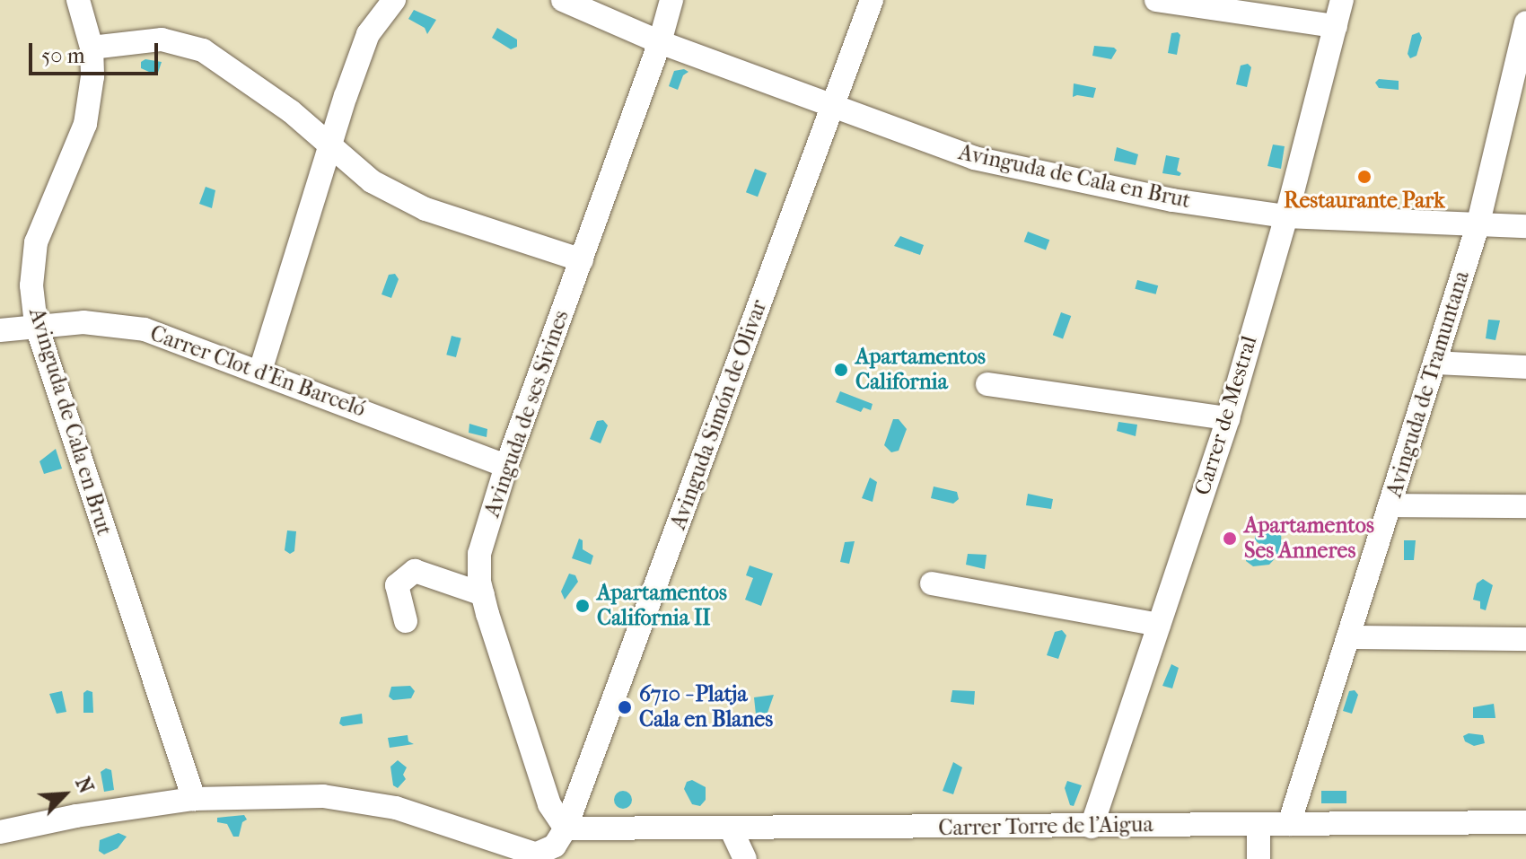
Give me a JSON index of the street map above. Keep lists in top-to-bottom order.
{
  "streets": {
    "street": [
      "Avinguda de Cala en Brut",
      "Carrer Clot d'En Barceló",
      "Avinguda de Tramuntana",
      "Avinguda de ses Sivines",
      "Avinguda Simón de Olivar",
      "Carrer de Mestral",
      "Carrer Torre de l'Aigua"
    ]
  },
  "crossings": [
    ["Avinguda de Cala en Brut", "Carrer Clot d'En Barceló"],
    ["Avinguda de Cala en Brut", "Avinguda de Tramuntana"],
    ["Avinguda de Cala en Brut", "Avinguda de ses Sivines"],
    ["Avinguda de Cala en Brut", "Avinguda Simón de Olivar"],
    ["Avinguda de Cala en Brut", "Carrer de Mestral"],
    ["Carrer Clot d'En Barceló", "Avinguda de ses Sivines"],
    ["Avinguda de Tramuntana", "Carrer Torre de l'Aigua"],
    ["Avinguda de ses Sivines", "Avinguda Simón de Olivar"],
    ["Avinguda de ses Sivines", "Carrer Torre de l'Aigua"],
    ["Avinguda Simón de Olivar", "Carrer Torre de l'Aigua"],
    ["Carrer de Mestral", "Carrer Torre de l'Aigua"]
  ],
  "places": [
    "Restaurante Park",
    "Apartamentos California",
    "Apartamentos Ses Anneres",
    "Apartamentos California II",
    "6710 - Platja Cala en Blanes"
  ],
  "scale_bar": "50 m",
  "north": "top right"
}
